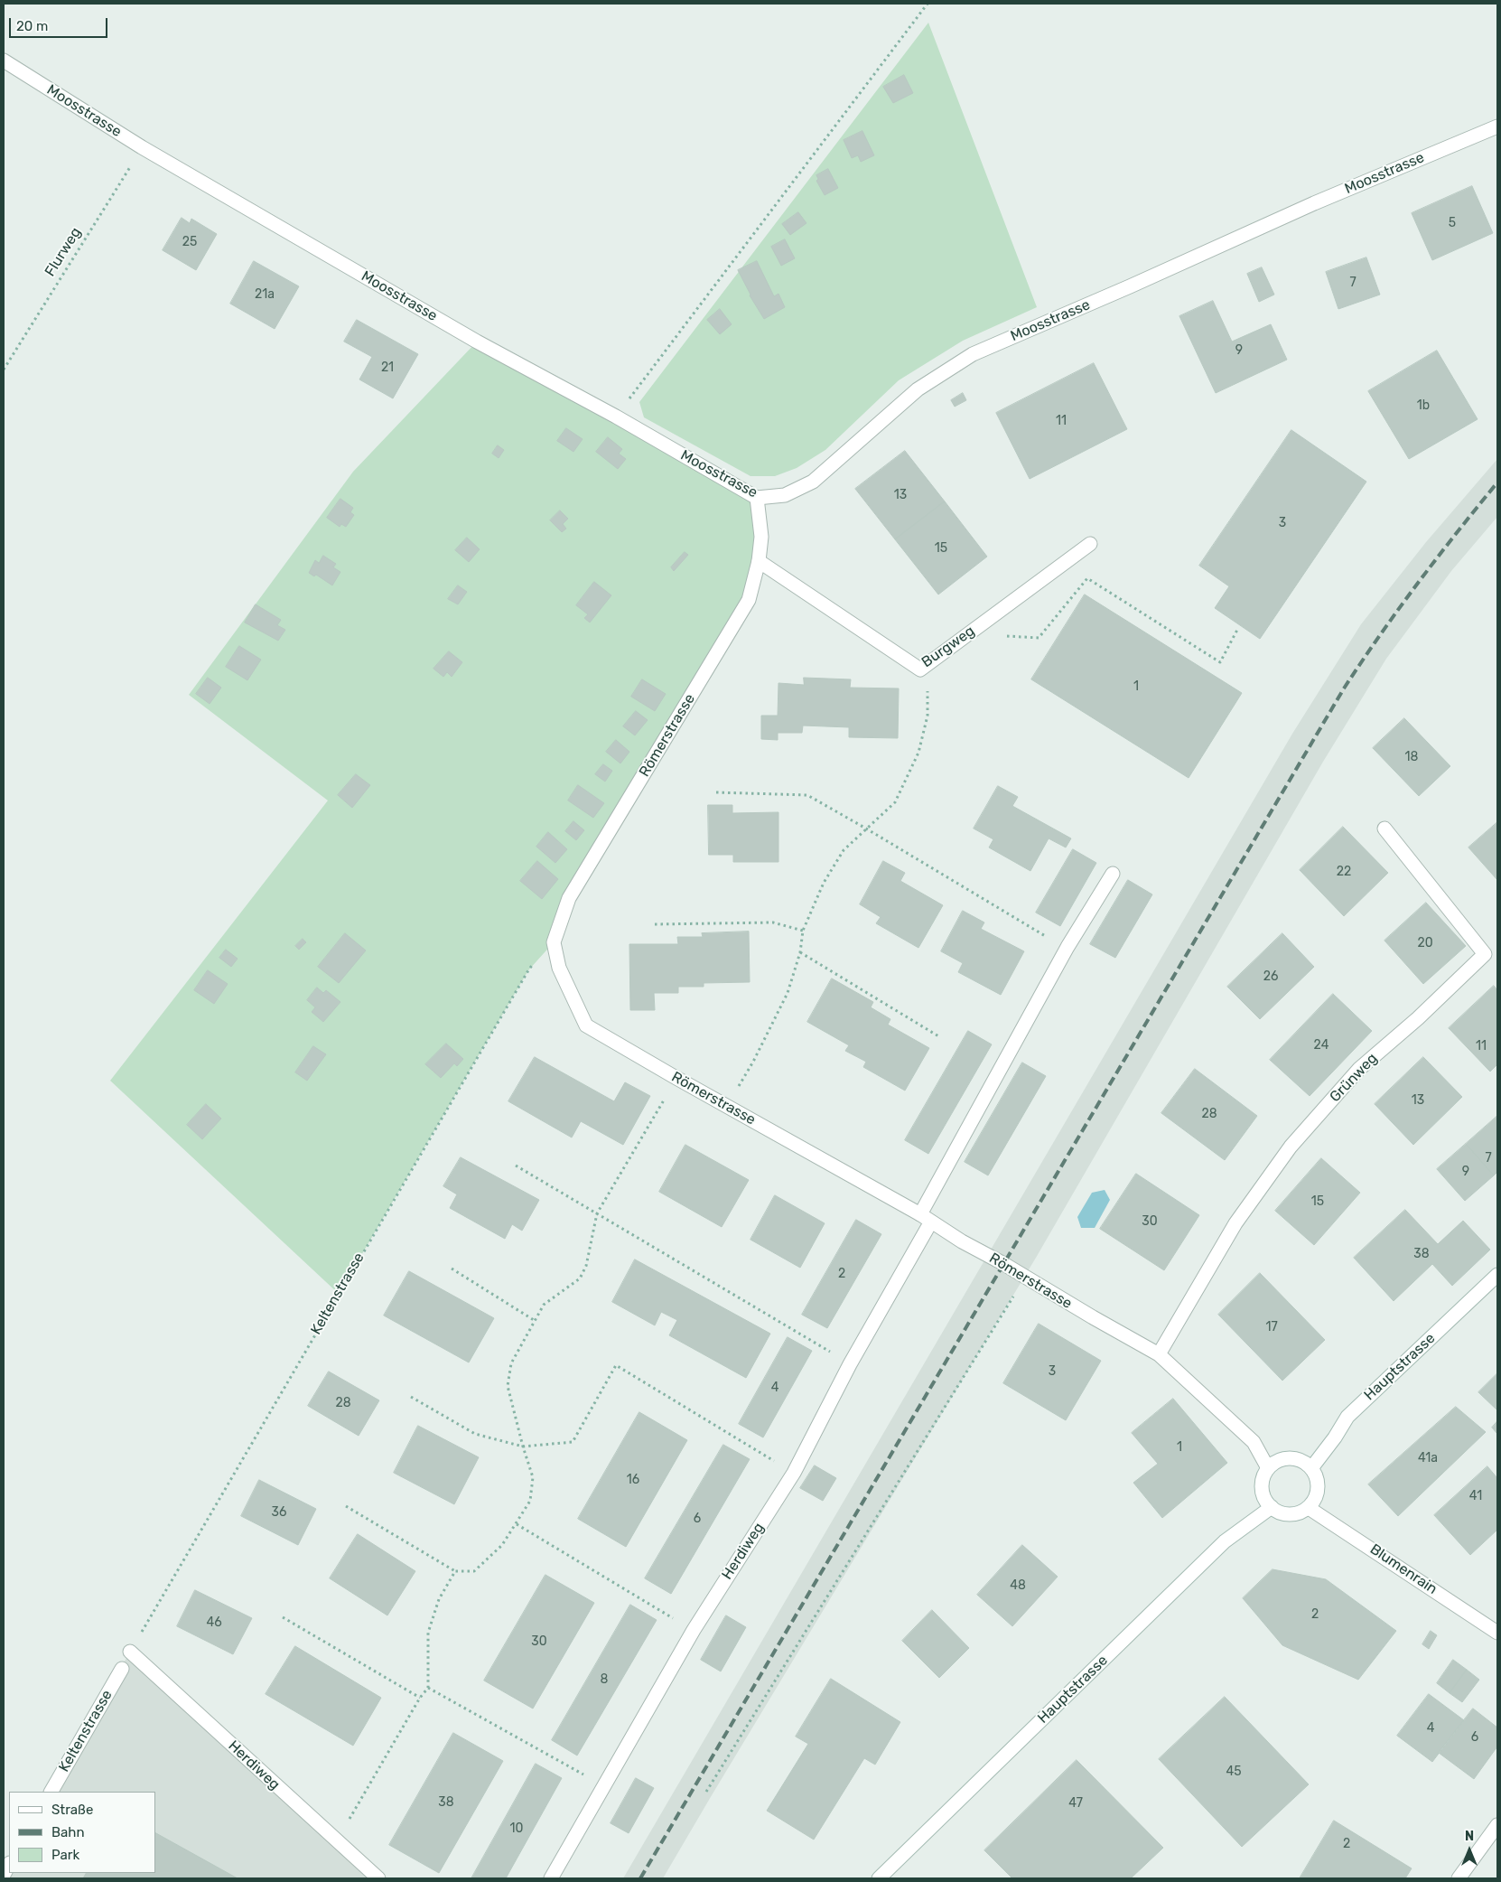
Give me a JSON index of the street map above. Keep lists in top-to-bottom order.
{
  "streets": {
    "street": [
      "Moosstrasse",
      "Burgweg",
      "Römerstrasse",
      "Grünweg",
      "Keltenstrasse",
      "Hauptstrasse",
      "Herdiweg",
      "Blumenrain"
    ],
    "path": ["Flurweg"]
  },
  "crossings": [
    ["Moosstrasse", "Flurweg"],
    ["Moosstrasse", "Römerstrasse"],
    ["Burgweg", "Römerstrasse"],
    ["Römerstrasse", "Grünweg"],
    ["Römerstrasse", "Keltenstrasse"],
    ["Römerstrasse", "Hauptstrasse"],
    ["Römerstrasse", "Herdiweg"],
    ["Römerstrasse", "Blumenrain"],
    ["Keltenstrasse", "Herdiweg"],
    ["Hauptstrasse", "Blumenrain"]
  ],
  "house_numbers": [
    "5",
    "25",
    "7",
    "21a",
    "9",
    "21",
    "1b",
    "11",
    "13",
    "3",
    "15",
    "1",
    "18",
    "22",
    "20",
    "26",
    "24",
    "11",
    "13",
    "28",
    "7",
    "9",
    "15",
    "30",
    "38",
    "2",
    "17",
    "3",
    "4",
    "28",
    "1",
    "41a",
    "16",
    "41",
    "36",
    "6",
    "48",
    "2",
    "46",
    "30",
    "8",
    "4",
    "6",
    "45",
    "38",
    "47",
    "10",
    "2"
  ],
  "legend": ["Straße", "Bahn", "Park"],
  "scale_bar": "20 m",
  "north": "top"
}
